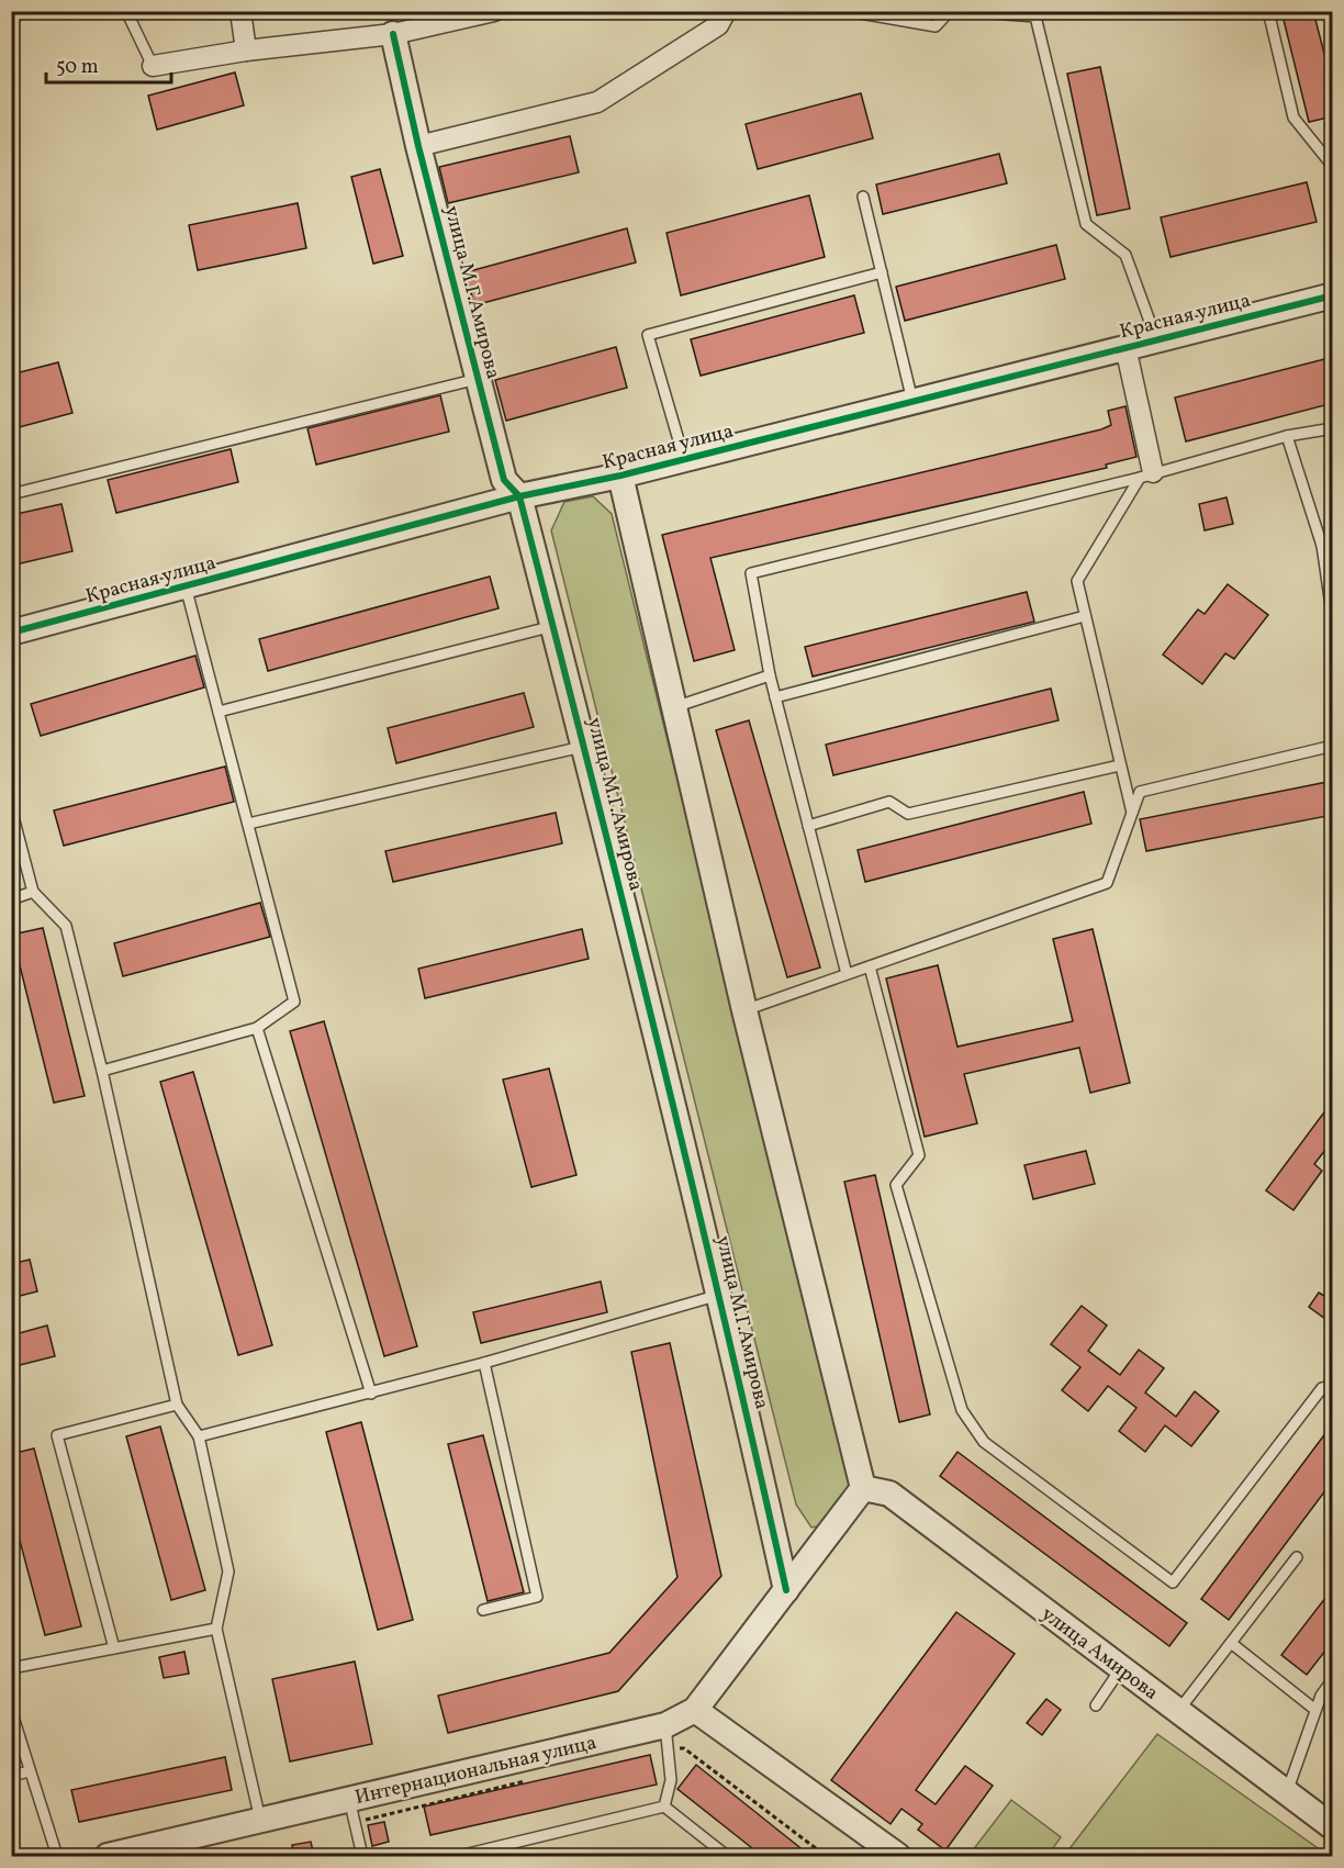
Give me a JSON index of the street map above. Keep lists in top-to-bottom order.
{
  "streets": {
    "street": [
      "улица М.Г.Амирова",
      "Красная улица",
      "улица Амирова",
      "Интернациональная улица"
    ]
  },
  "crossings": [
    ["улица М.Г.Амирова", "Красная улица"],
    ["улица М.Г.Амирова", "Интернациональная улица"]
  ],
  "scale_bar": "50 m"
}
